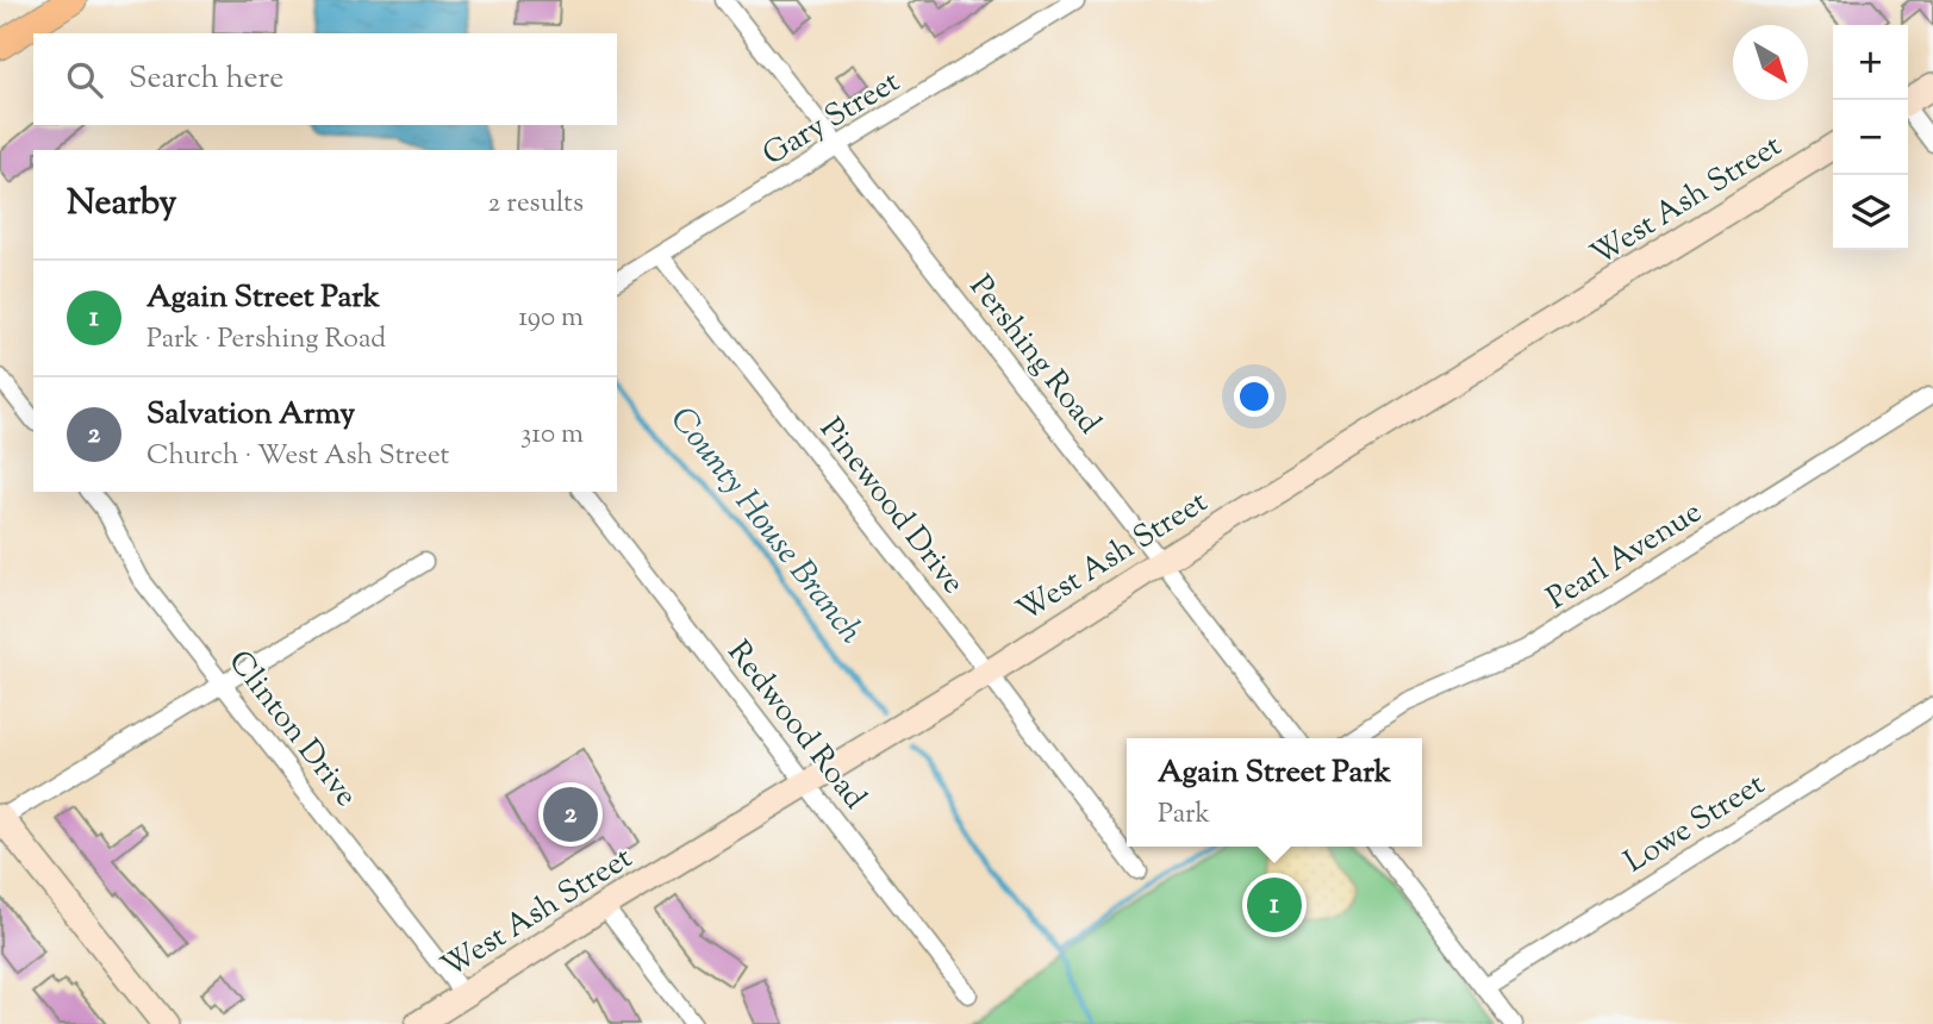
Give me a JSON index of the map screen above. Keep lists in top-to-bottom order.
{
  "streets": {
    "street": [
      "Gary Street",
      "West Ash Street",
      "Pershing Road",
      "Pinewood Drive",
      "Pearl Avenue",
      "Redwood Road",
      "Clinton Drive",
      "Lowe Street"
    ]
  },
  "crossings": [
    ["Gary Street", "Pershing Road"],
    ["Gary Street", "Pinewood Drive"],
    ["West Ash Street", "Pershing Road"],
    ["West Ash Street", "Pinewood Drive"],
    ["West Ash Street", "Redwood Road"],
    ["West Ash Street", "Clinton Drive"]
  ],
  "water": ["County House Branch"],
  "north": "bottom right",
  "page": {
    "map_buttons": ["+", "−"],
    "search": "Search here",
    "heading": ["Nearby", "2 results"],
    "list": [
      {
        "mark": "1",
        "name": "Again Street Park",
        "note": "Park · Pershing Road",
        "value": "190 m"
      },
      {
        "mark": "2",
        "name": "Salvation Army",
        "note": "Church · West Ash Street",
        "value": "310 m"
      }
    ],
    "popup": ["Again Street Park", "Park"],
    "pins": ["2", "1"]
  }
}
